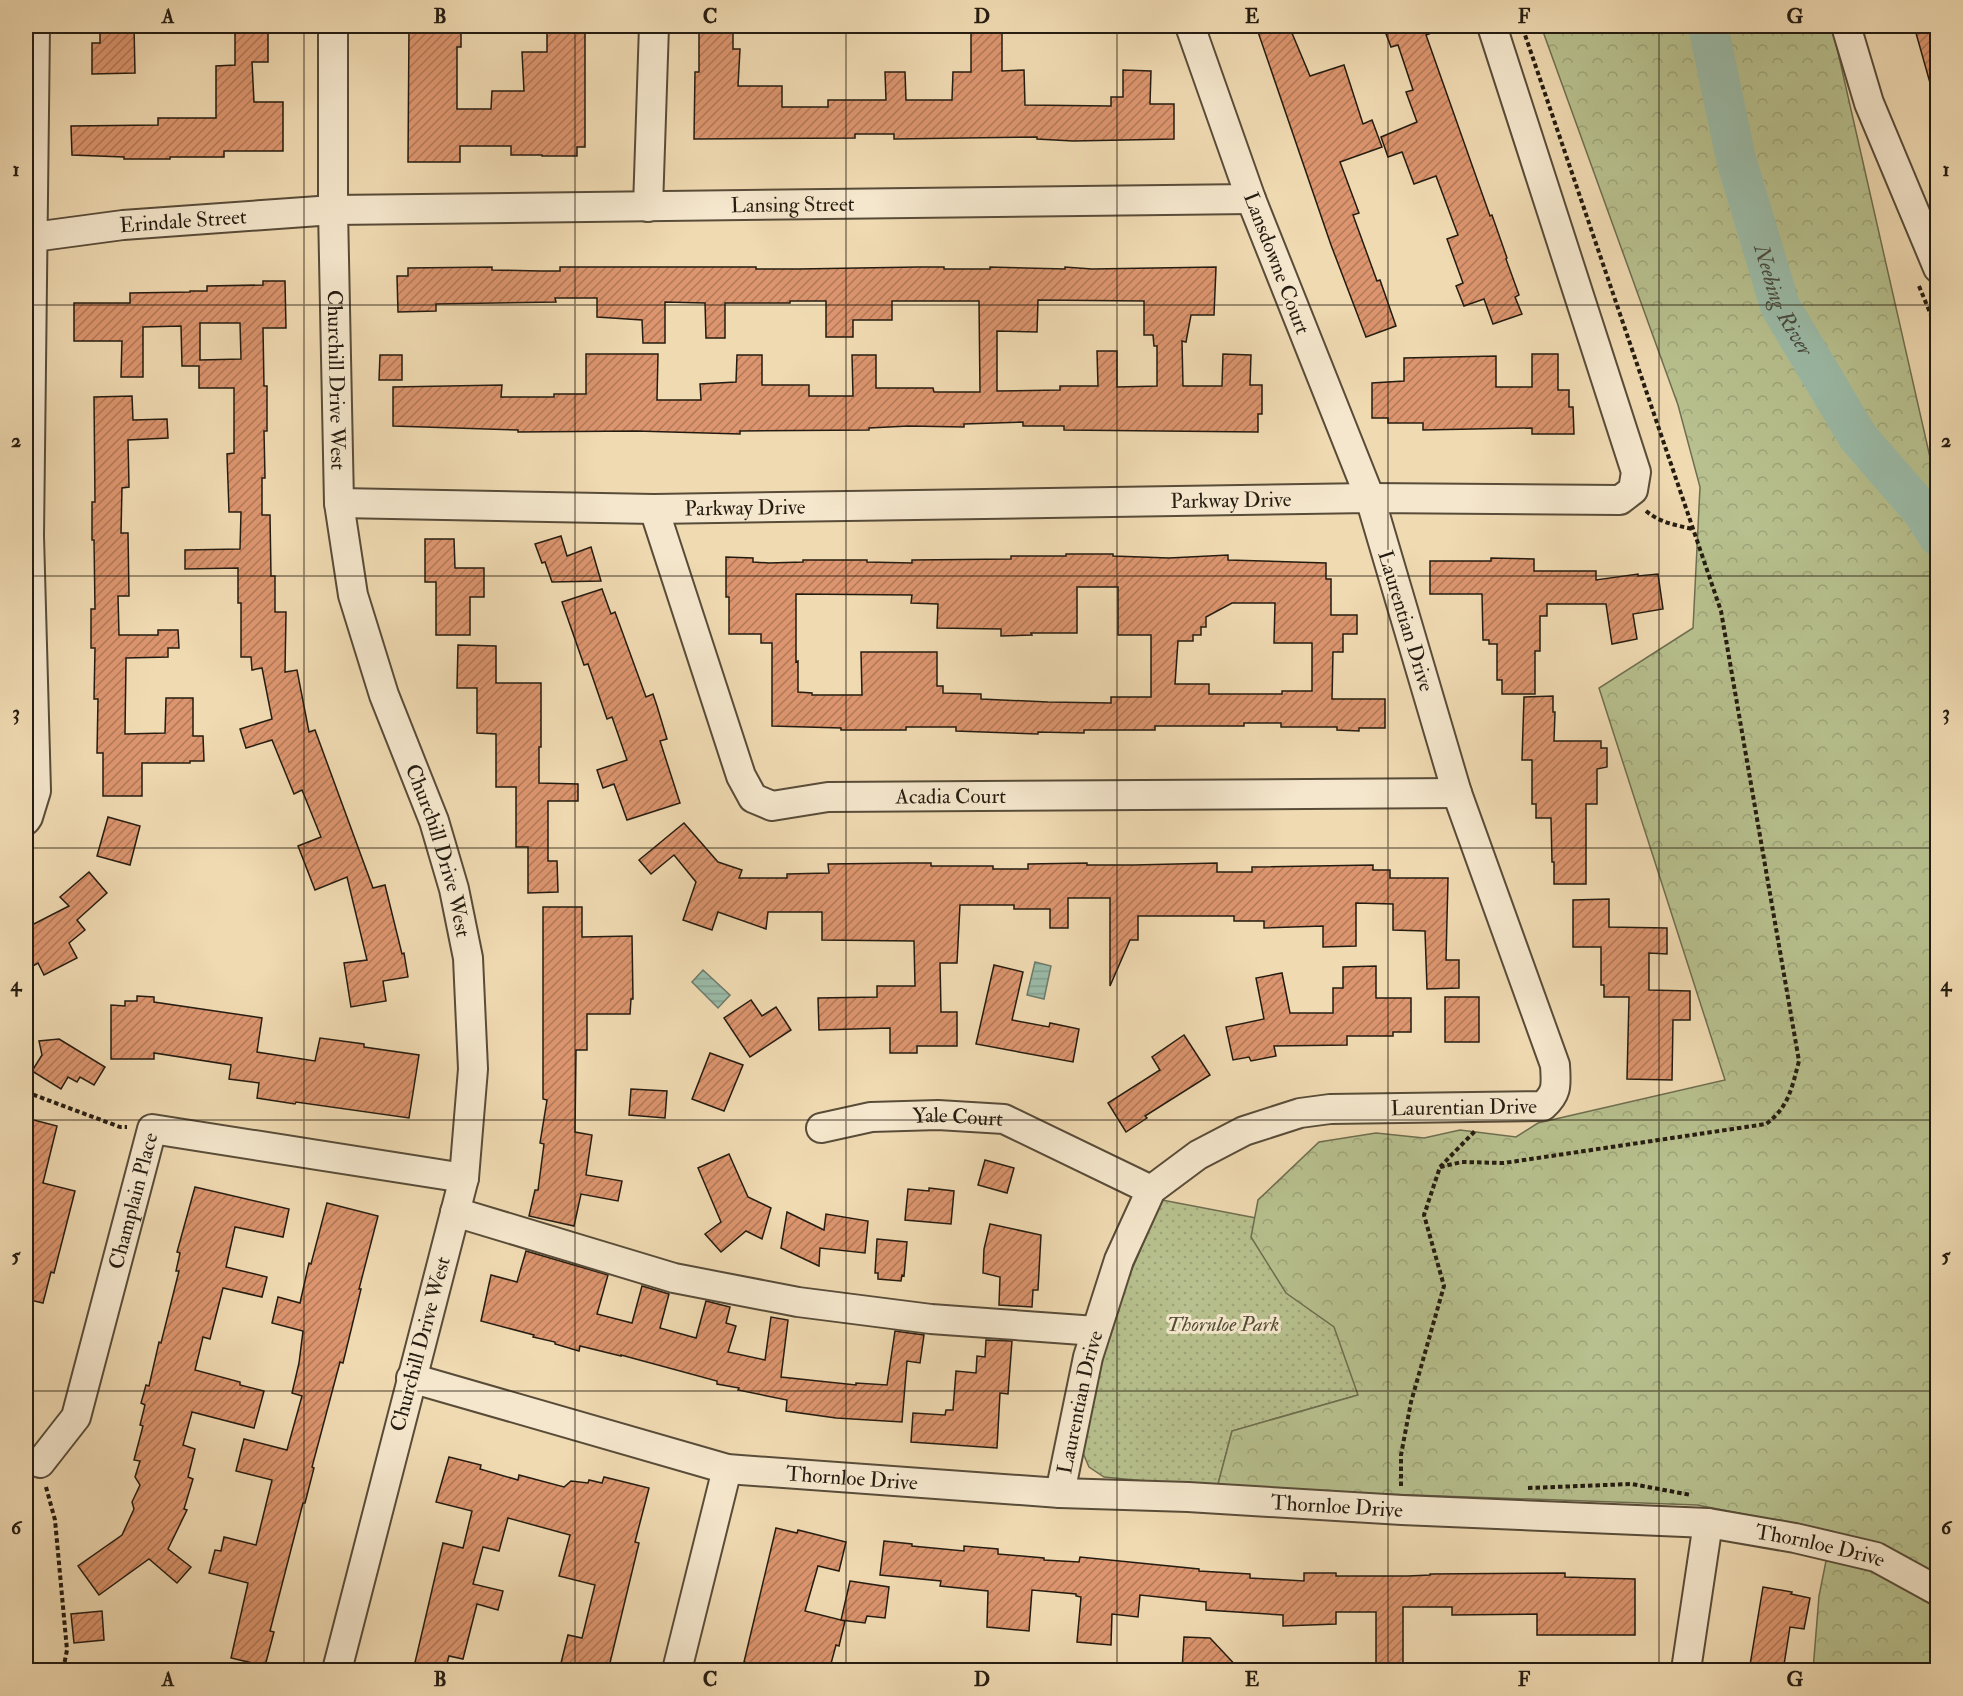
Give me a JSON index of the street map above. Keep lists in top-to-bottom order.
{
  "streets": {
    "street": [
      "Lansing Street",
      "Erindale Street",
      "Lansdowne Court",
      "Churchill Drive West",
      "Parkway Drive",
      "Laurentian Drive",
      "Acadia Court",
      "Yale Court",
      "Champlain Place",
      "Thornloe Drive"
    ]
  },
  "crossings": [
    ["Lansing Street", "Erindale Street"],
    ["Lansing Street", "Lansdowne Court"],
    ["Lansing Street", "Churchill Drive West"],
    ["Erindale Street", "Churchill Drive West"],
    ["Lansdowne Court", "Parkway Drive"],
    ["Lansdowne Court", "Laurentian Drive"],
    ["Churchill Drive West", "Parkway Drive"],
    ["Churchill Drive West", "Champlain Place"],
    ["Churchill Drive West", "Thornloe Drive"],
    ["Parkway Drive", "Laurentian Drive"],
    ["Parkway Drive", "Acadia Court"],
    ["Laurentian Drive", "Acadia Court"],
    ["Laurentian Drive", "Yale Court"],
    ["Laurentian Drive", "Thornloe Drive"]
  ],
  "water": ["Neebing River"],
  "parks": ["Thornloe Park"],
  "grid": {
    "columns": [
      "A",
      "B",
      "C",
      "D",
      "E",
      "F",
      "G"
    ],
    "rows": [
      "1",
      "2",
      "3",
      "4",
      "5",
      "6"
    ]
  }
}
